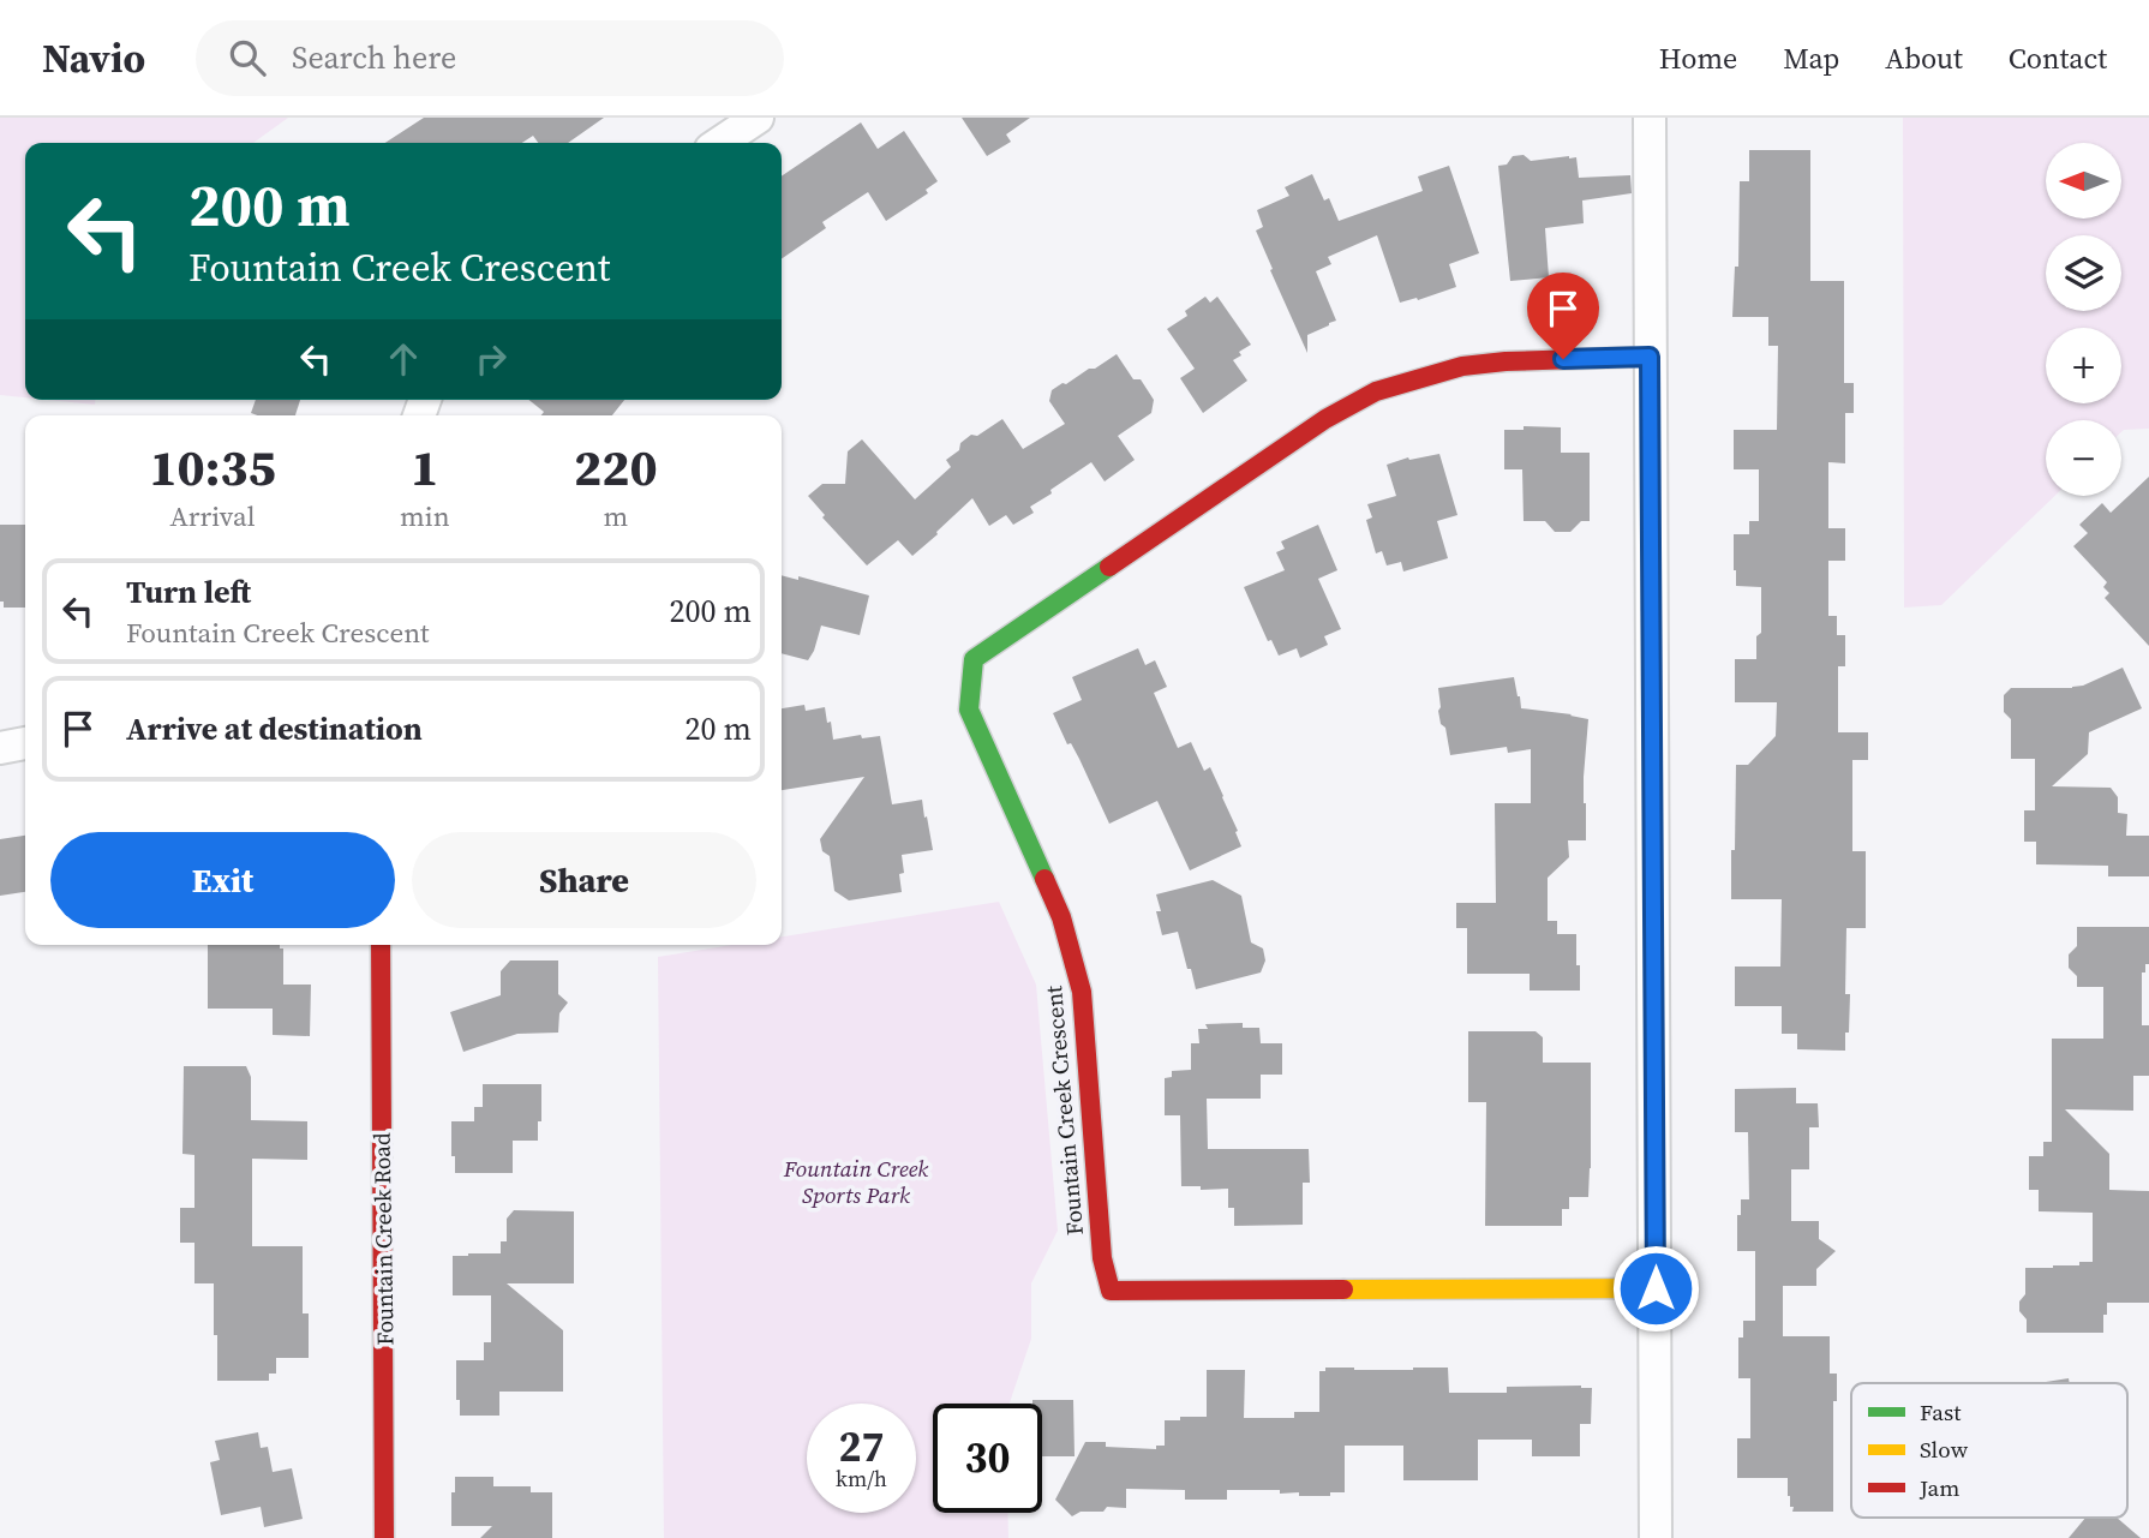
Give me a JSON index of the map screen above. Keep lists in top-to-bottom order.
{
  "streets": {
    "street": ["Fountain Creek Crescent", "Fountain Creek Road"]
  },
  "parks": ["Fountain Creek Sports Park"],
  "legend": ["Fast", "Slow", "Jam"],
  "north": "left",
  "page": {
    "header": "Navio",
    "search": "Search here",
    "nav": [
      "Home",
      "Map",
      "About",
      "Contact"
    ],
    "map_buttons": ["+", "−"],
    "turn": ["200 m", "Fountain Creek Crescent"],
    "eta": [
      "10:35",
      "Arrival",
      "1",
      "min",
      "220",
      "m"
    ],
    "list": [
      {
        "name": "Turn left",
        "note": "Fountain Creek Crescent",
        "value": "200 m"
      },
      {
        "name": "Arrive at destination",
        "value": "20 m"
      }
    ],
    "buttons": ["Exit", "Share"],
    "speed": "27 km/h",
    "limit": "30"
  }
}
